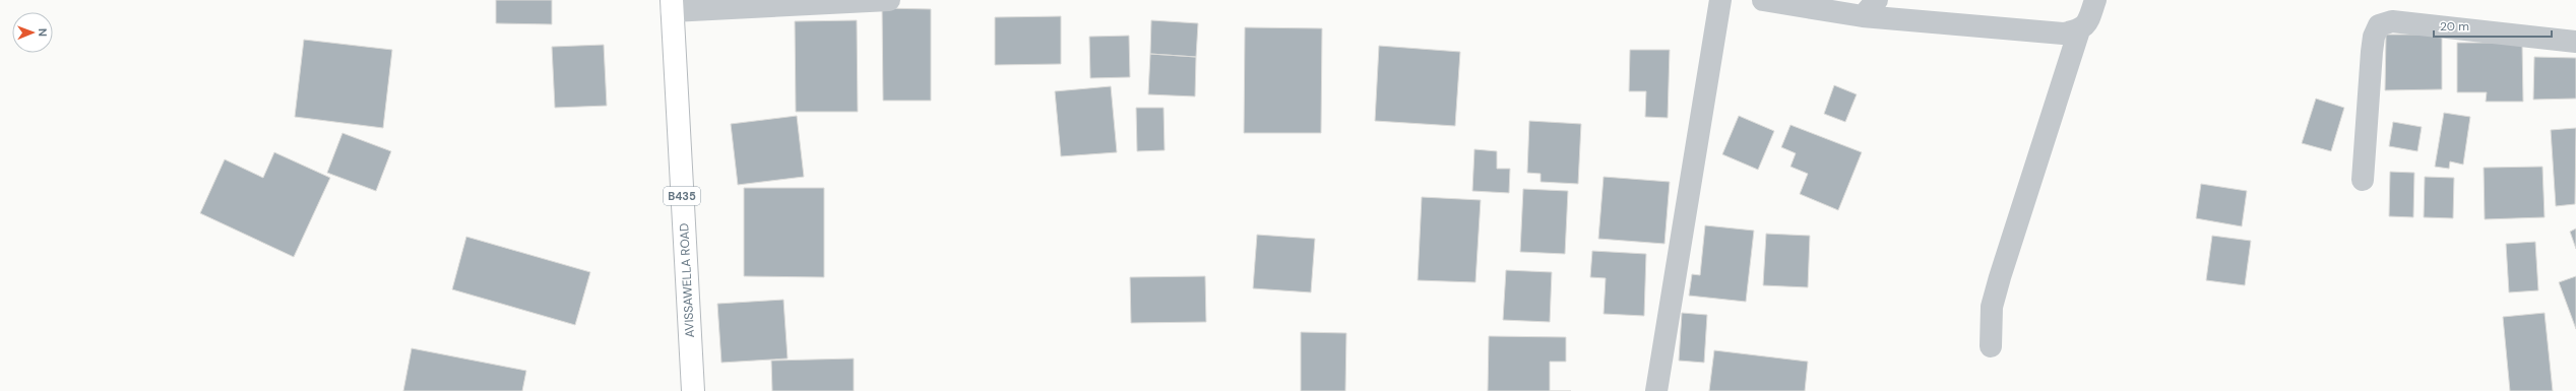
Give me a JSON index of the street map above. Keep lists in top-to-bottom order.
{
  "streets": {
    "main road": ["B435", "AVISSAWELLA ROAD"]
  },
  "scale_bar": "20 m",
  "north": "right"
}
